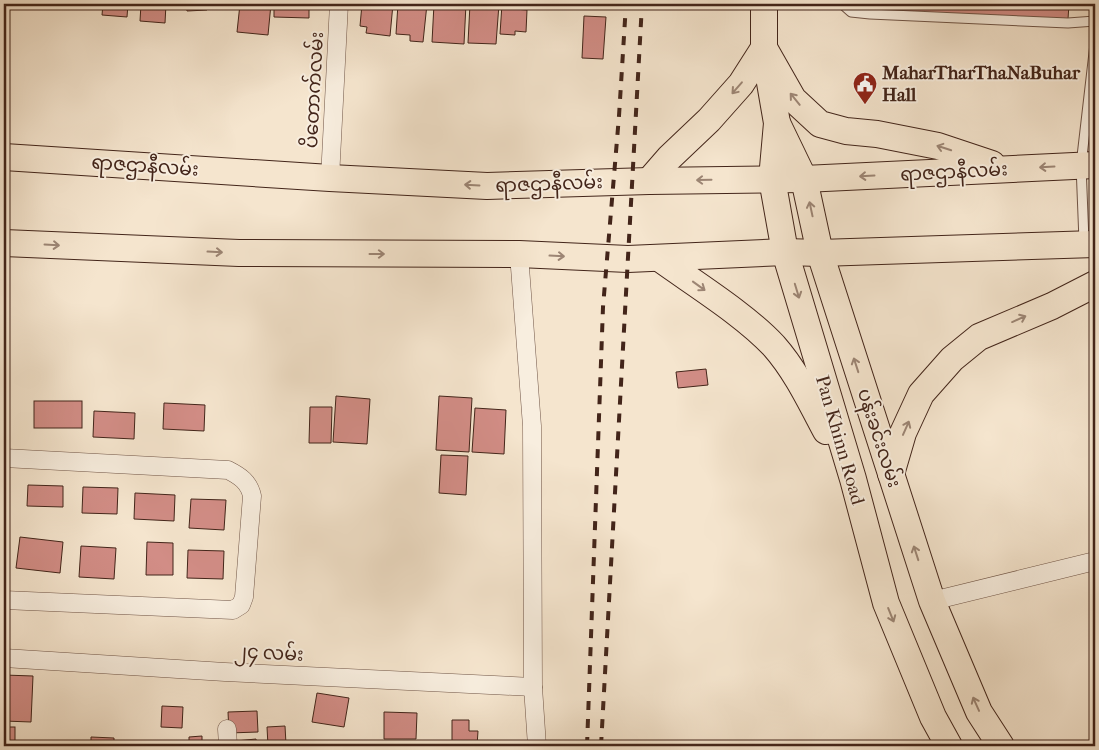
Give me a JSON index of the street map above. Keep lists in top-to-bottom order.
{
  "streets": {
    "main road": ["ရာဇဌာနီလမ်း", "ပန်းခင်းလမ်း", "Pan Khinn Road"],
    "street": ["ပိတောက်လမ်း", "၂၄ လမ်း"]
  },
  "crossings": [
    ["ပိတောက်လမ်း", "ရာဇဌာနီလမ်း"],
    ["ရာဇဌာနီလမ်း", "ပန်းခင်းလမ်း"],
    ["ရာဇဌာနီလမ်း", "Pan Khinn Road"],
    ["ပန်းခင်းလမ်း", "Pan Khinn Road"]
  ],
  "places": {
    "public building": ["MaharTharThaNaBuhar Hall"]
  }
}
